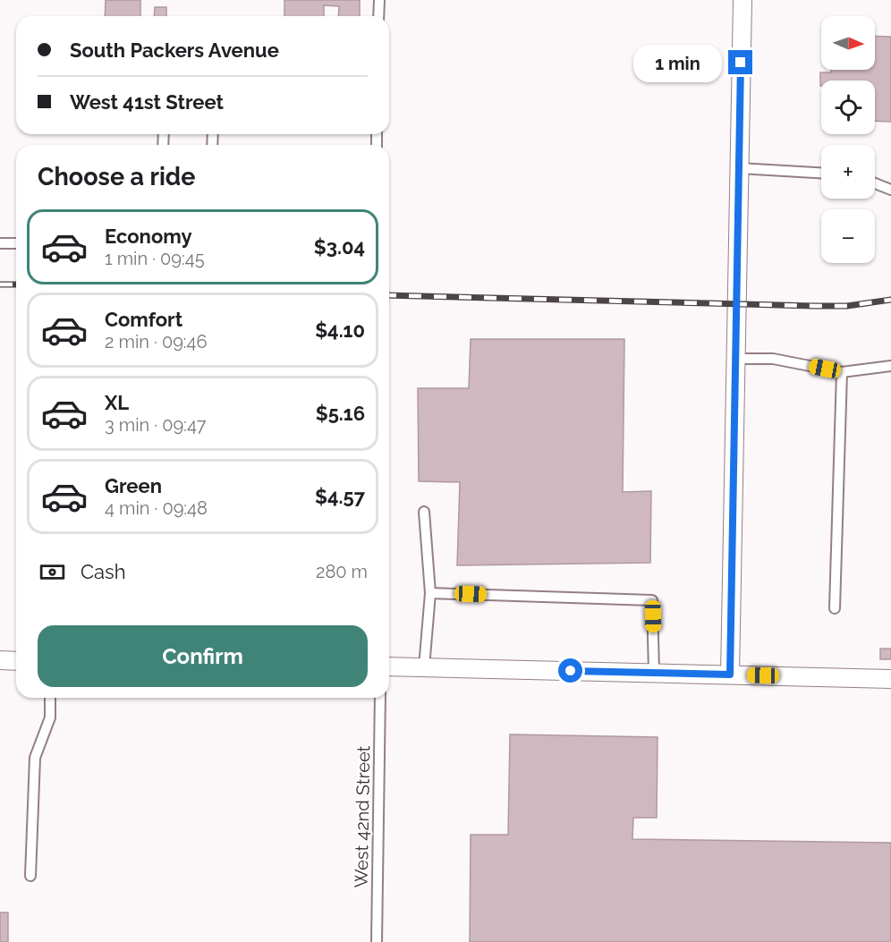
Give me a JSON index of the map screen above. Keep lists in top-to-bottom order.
{
  "streets": {
    "lane": ["West 42nd Street"]
  },
  "north": "right",
  "page": {
    "map_buttons": ["+", "−"],
    "banner": ["South Packers Avenue", "West 41st Street"],
    "bubble": "1 min",
    "heading": "Choose a ride",
    "list": [
      {
        "name": "Economy",
        "note": "1 min · 09:45",
        "value": "$3.04"
      },
      {
        "name": "Comfort",
        "note": "2 min · 09:46",
        "value": "$4.10"
      },
      {
        "name": "XL",
        "note": "3 min · 09:47",
        "value": "$5.16"
      },
      {
        "name": "Green",
        "note": "4 min · 09:48",
        "value": "$4.57"
      }
    ],
    "pay": ["Cash", "280 m"],
    "buttons": "Confirm"
  }
}
